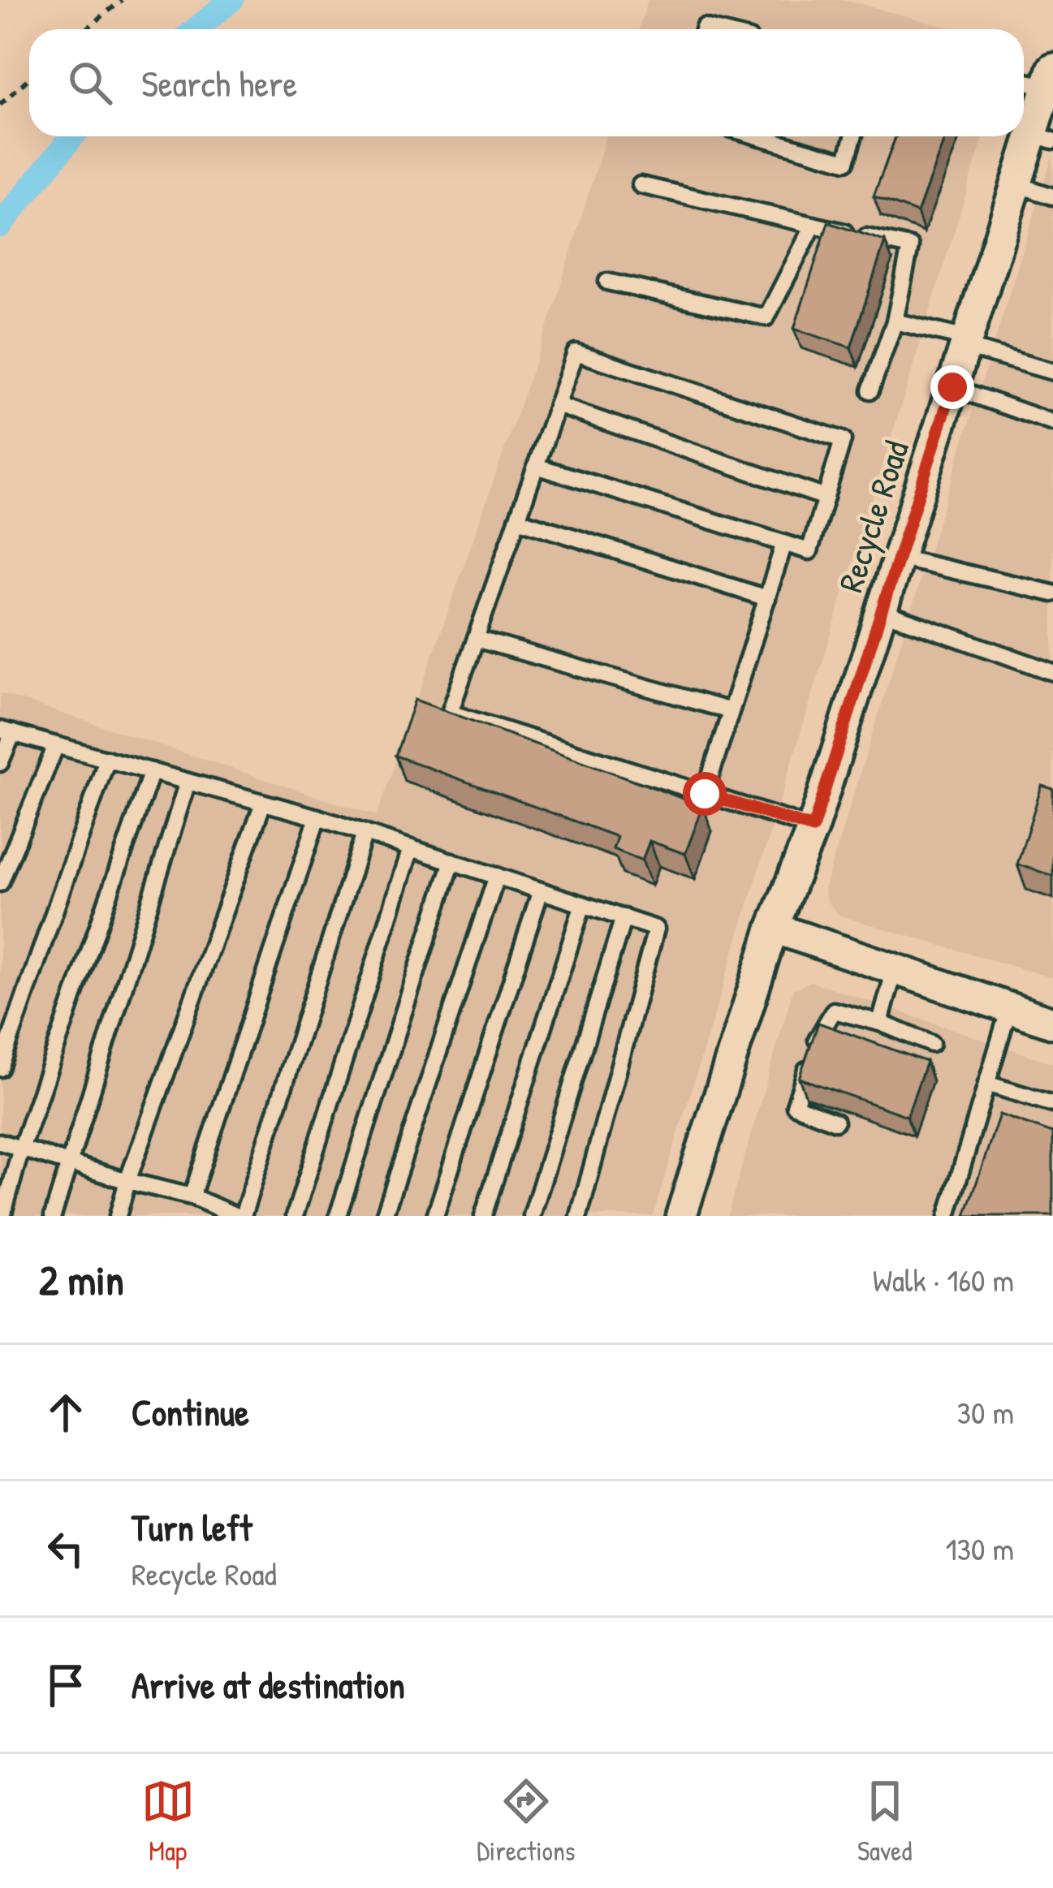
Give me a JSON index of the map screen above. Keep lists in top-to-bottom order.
{
  "streets": {
    "street": ["Recycle Road"]
  },
  "page": {
    "search": "Search here",
    "heading": ["2 min", "Walk · 160 m"],
    "list": [
      ["Continue", "30 m"],
      ["Turn left", "Recycle Road", "130 m"],
      "Arrive at destination"
    ],
    "nav": ["Map", "Directions", "Saved"]
  }
}
